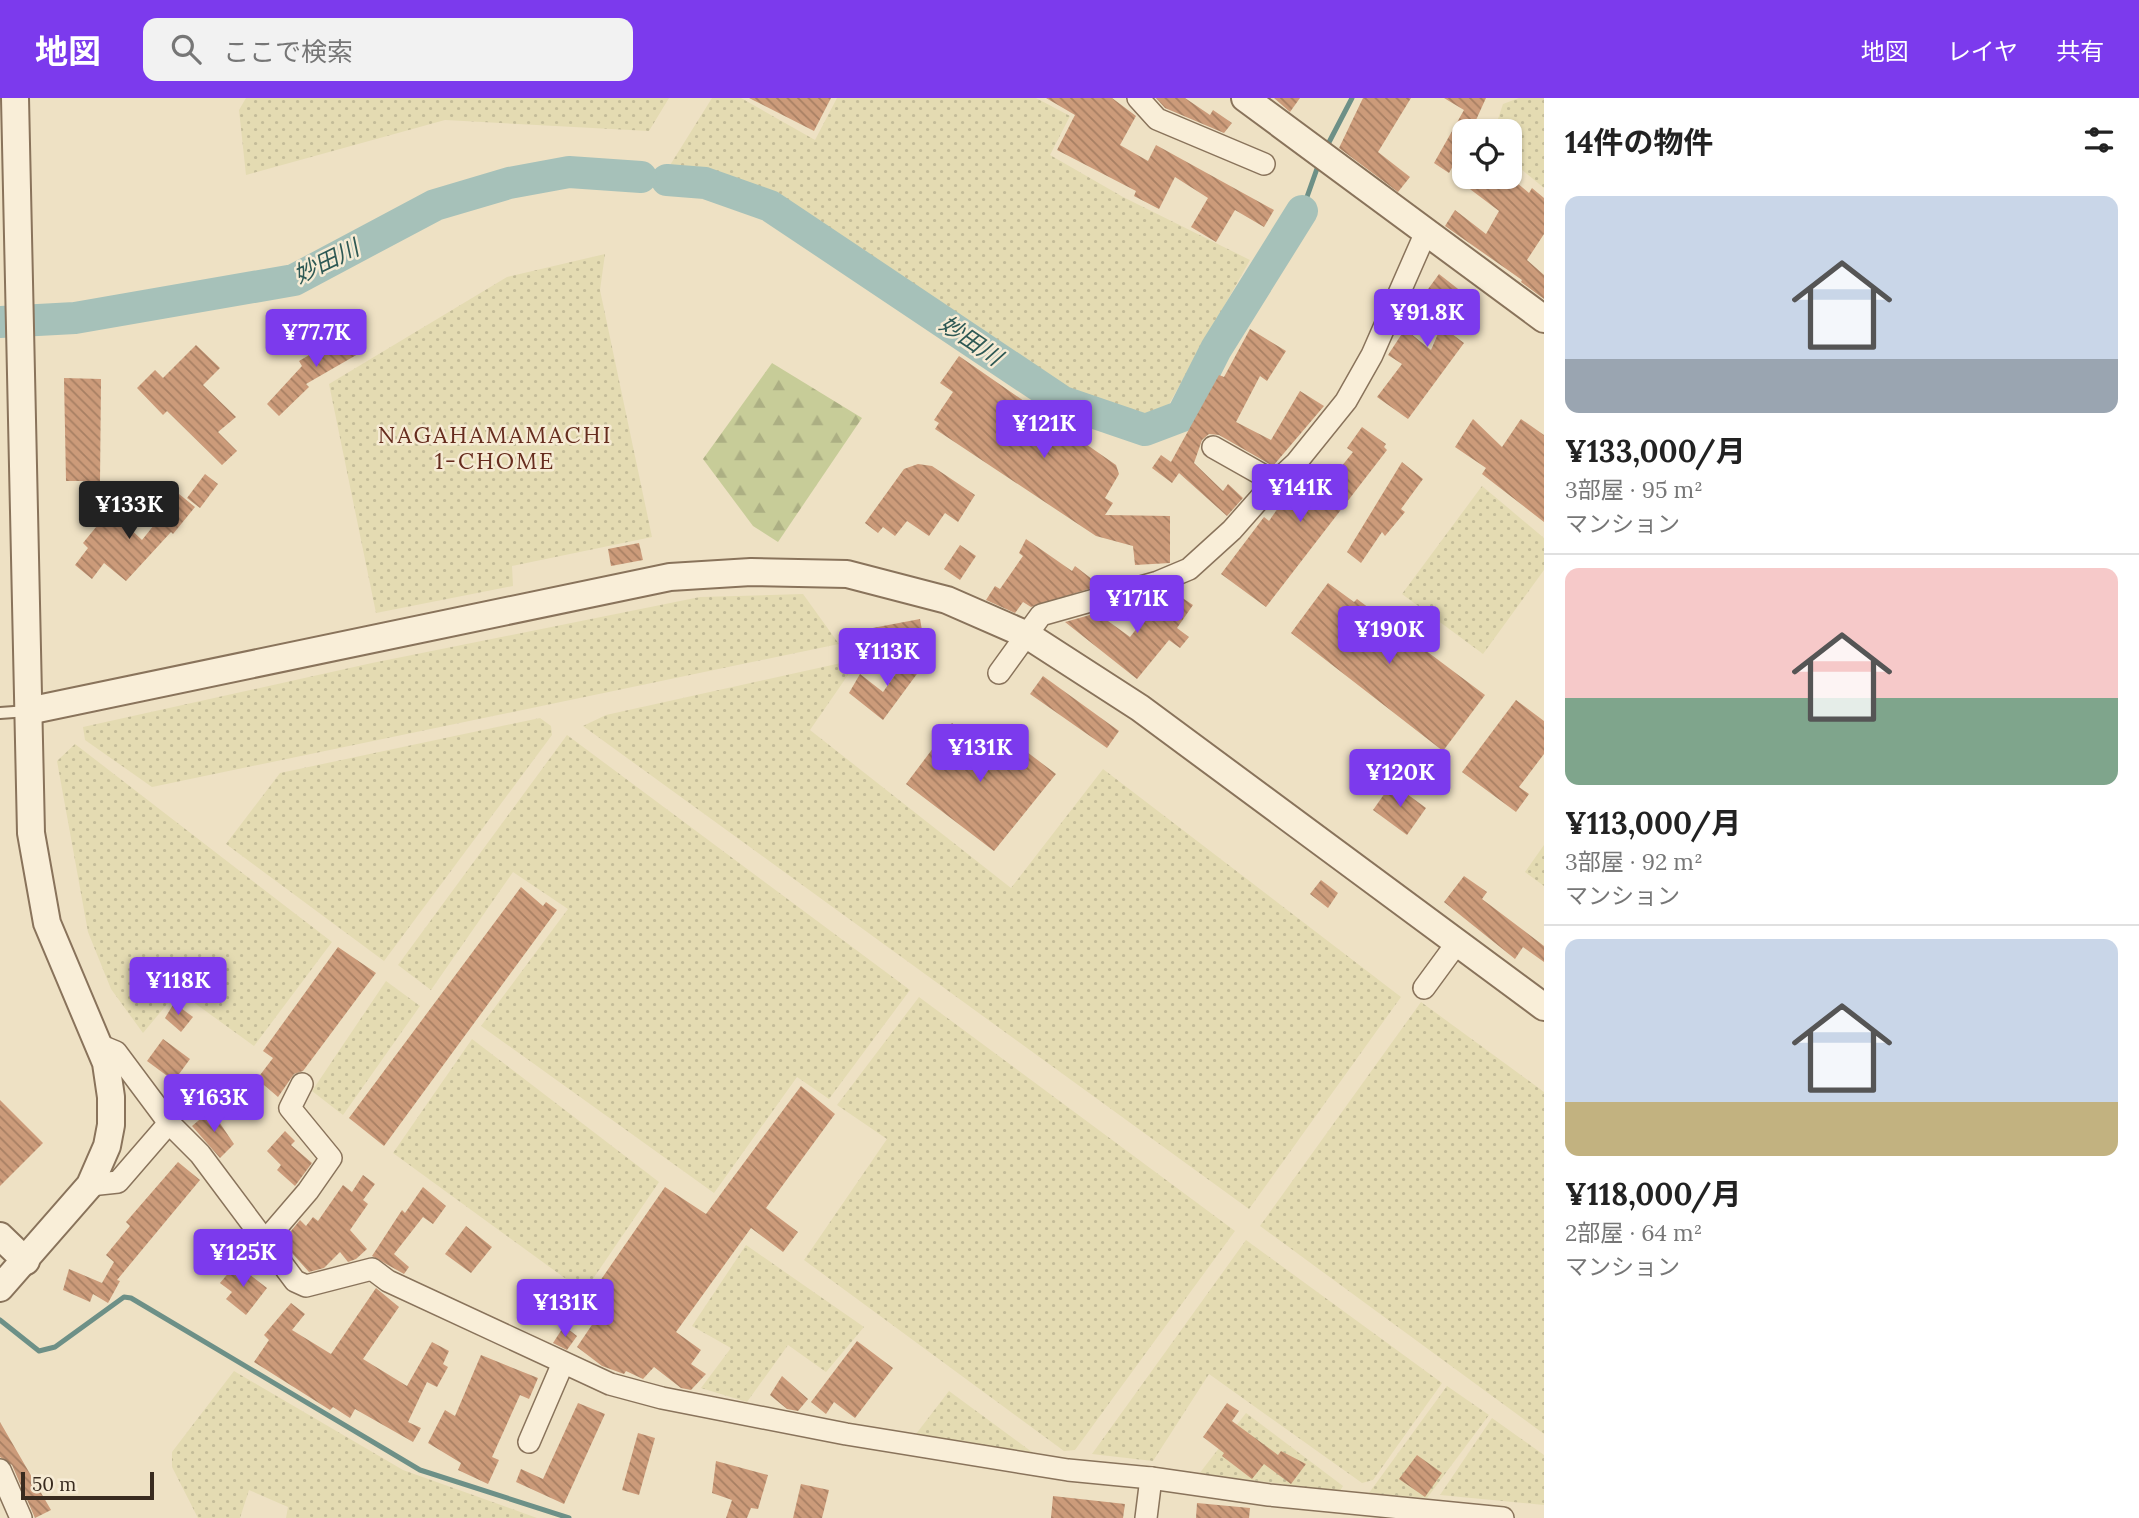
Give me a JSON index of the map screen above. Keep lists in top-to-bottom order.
{
  "districts": ["NAGAHAMAMACHI 1-CHOME"],
  "water": ["妙田川"],
  "scale_bar": "50 m",
  "page": {
    "header": "地図",
    "search": "ここで検索",
    "nav": ["地図", "レイヤ", "共有"],
    "heading": "14件の物件",
    "list": [
      {
        "name": "¥133,000/月",
        "note": "3部屋 · 95 m² · マンション"
      },
      {
        "name": "¥113,000/月",
        "note": "3部屋 · 92 m² · マンション"
      },
      {
        "name": "¥118,000/月",
        "note": "2部屋 · 64 m² · マンション"
      }
    ],
    "price": [
      "¥91.8K",
      "¥77.7K",
      "¥121K",
      "¥141K",
      "¥133K",
      "¥171K",
      "¥190K",
      "¥113K",
      "¥131K",
      "¥120K",
      "¥118K",
      "¥163K",
      "¥125K",
      "¥131K"
    ],
    "scale": "50 m"
  }
}
